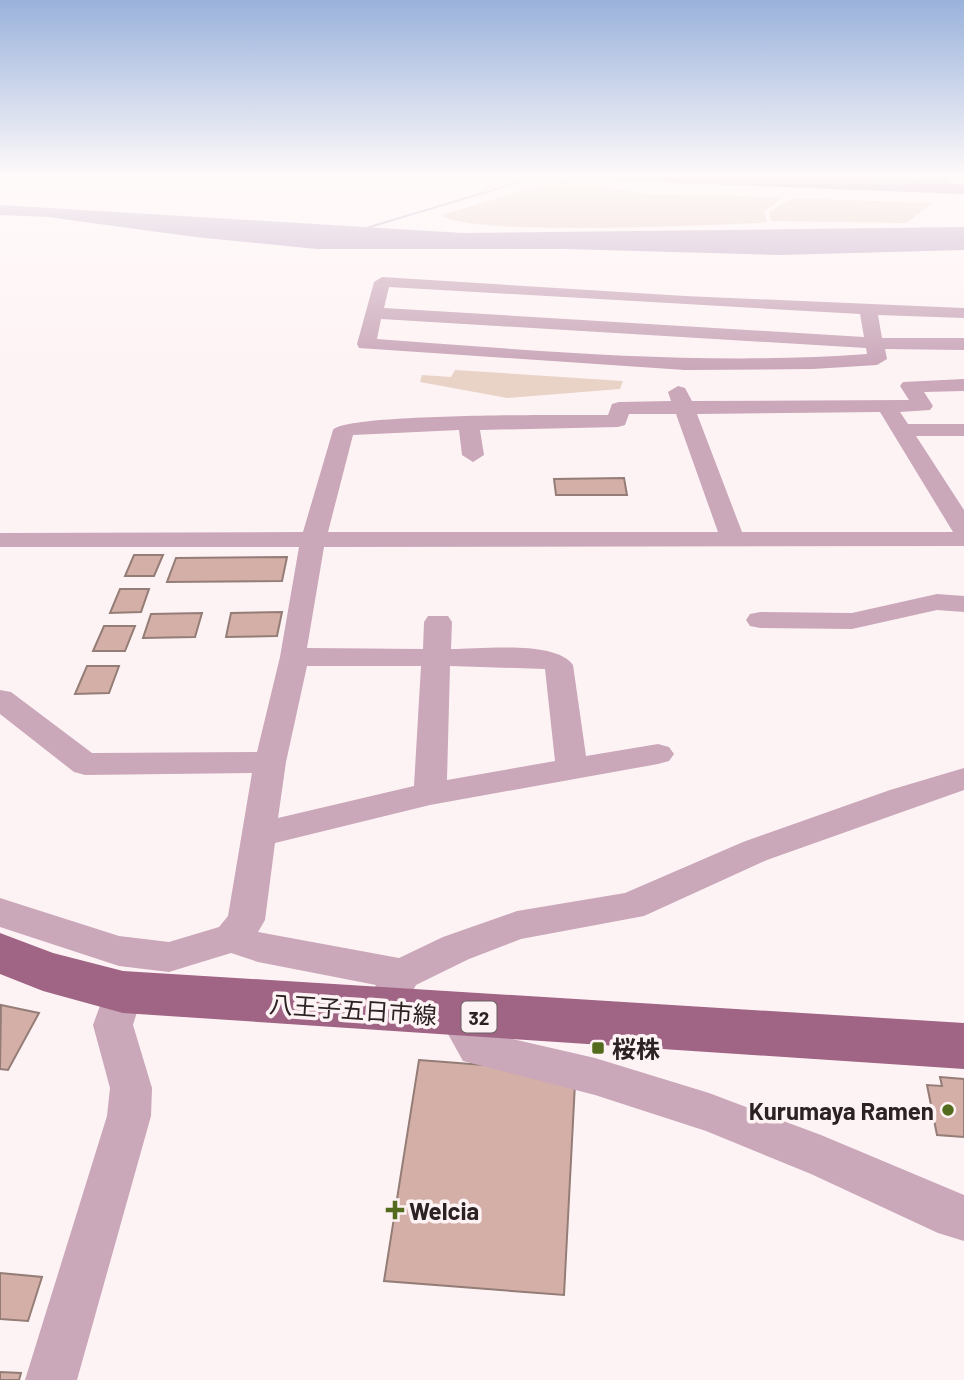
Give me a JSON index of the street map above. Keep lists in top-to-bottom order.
{
  "streets": {
    "main road": ["八王子五日市線", "32"]
  },
  "places": {
    "transit": ["桜株"],
    "other": ["Kurumaya Ramen"],
    "health": ["Welcia"]
  }
}
